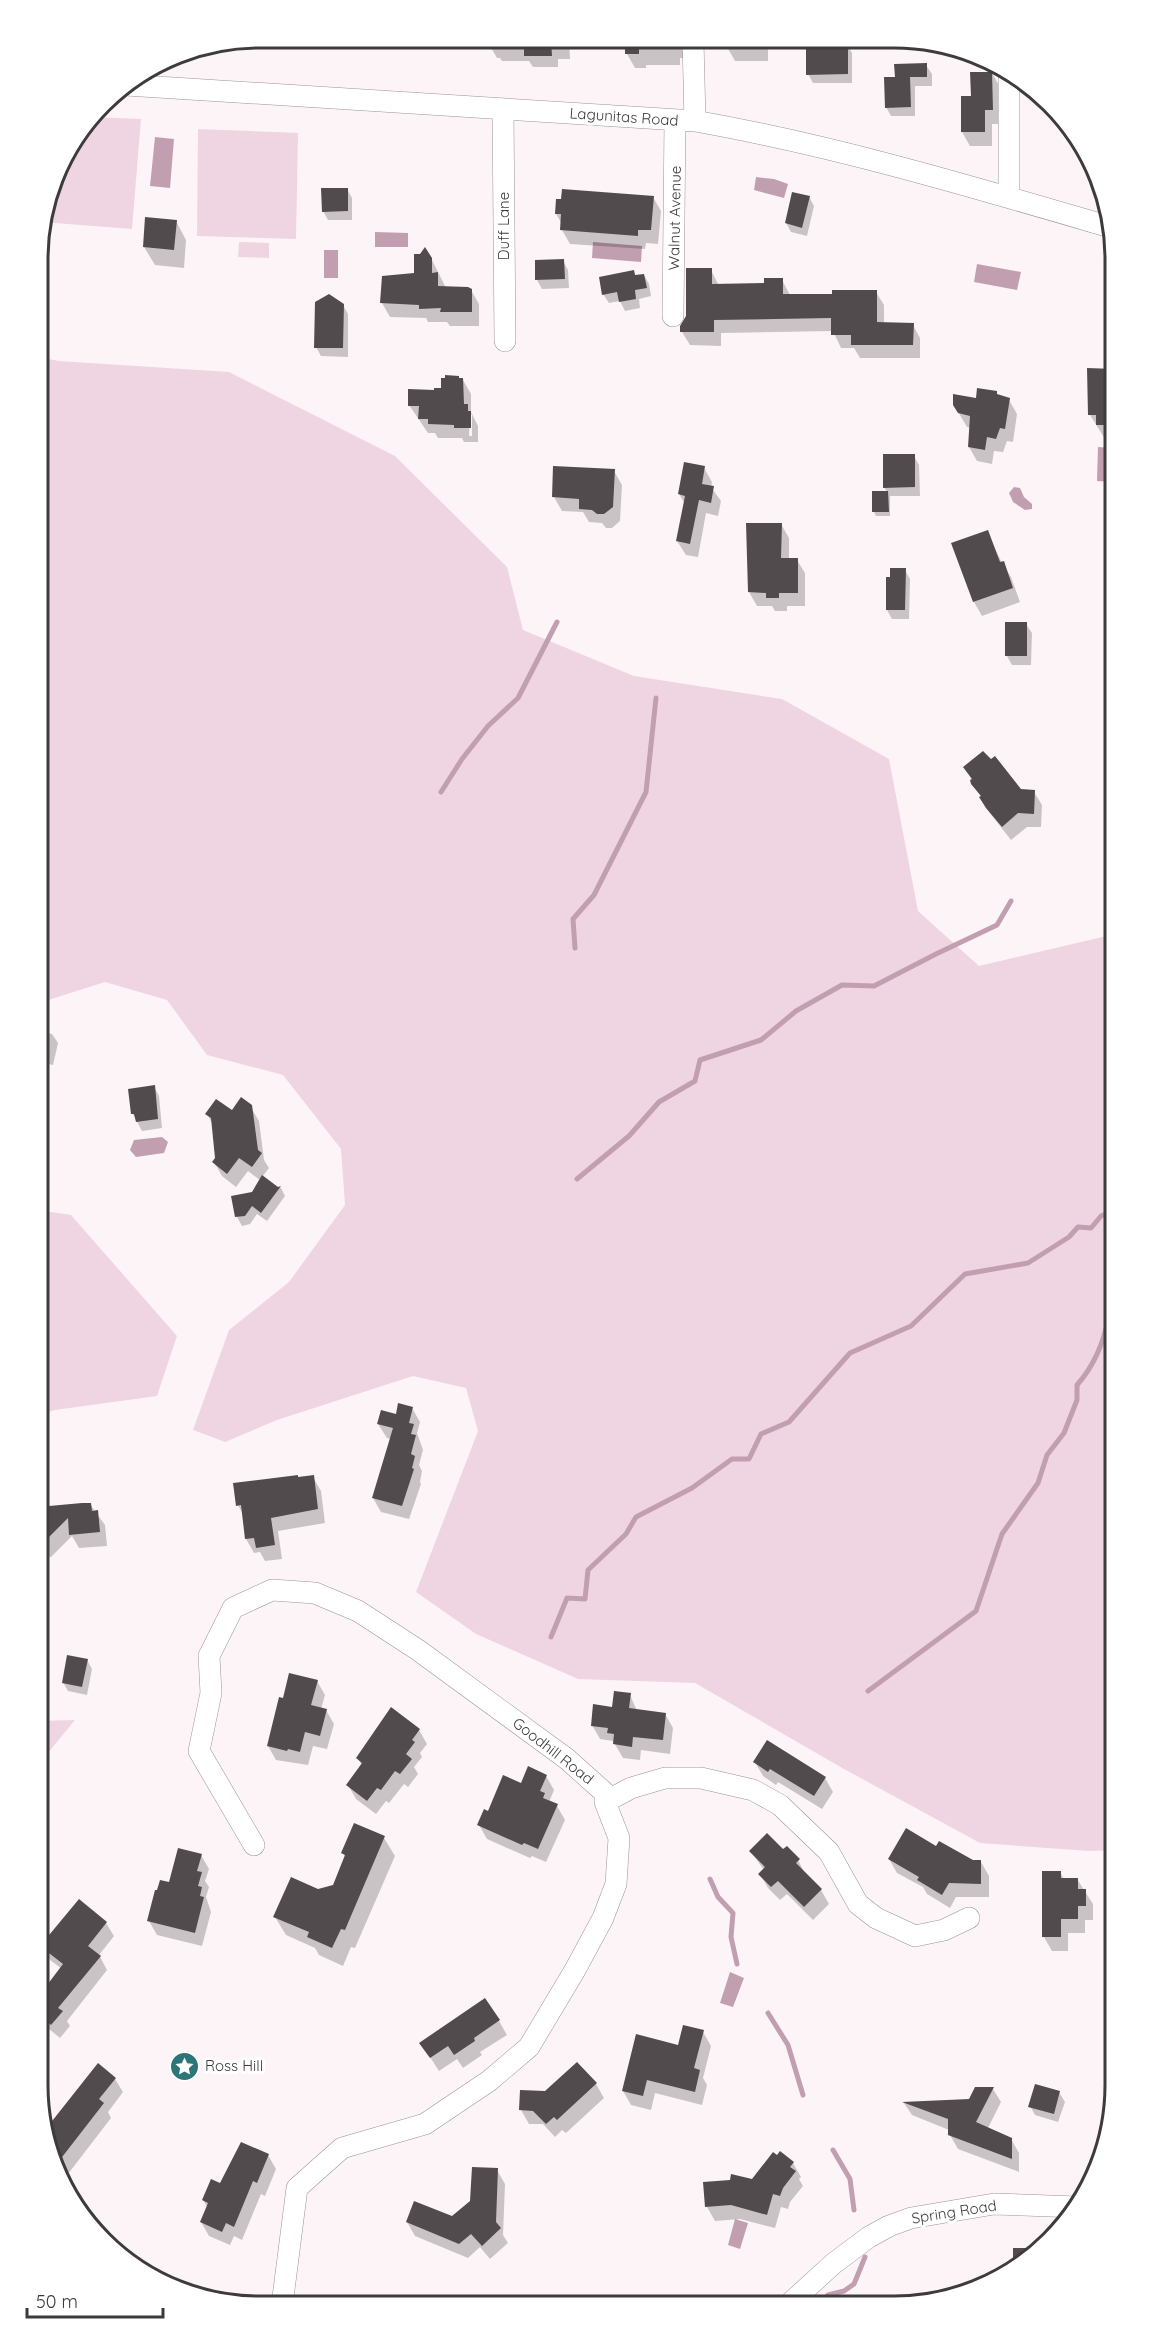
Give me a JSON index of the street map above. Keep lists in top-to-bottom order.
{
  "streets": {
    "street": [
      "Lagunitas Road",
      "Walnut Avenue",
      "Duff Lane",
      "Goodhill Road",
      "Spring Road"
    ]
  },
  "crossings": [
    ["Lagunitas Road", "Walnut Avenue"],
    ["Lagunitas Road", "Duff Lane"]
  ],
  "places": {
    "place": ["Ross Hill"]
  },
  "scale_bar": "50 m"
}
